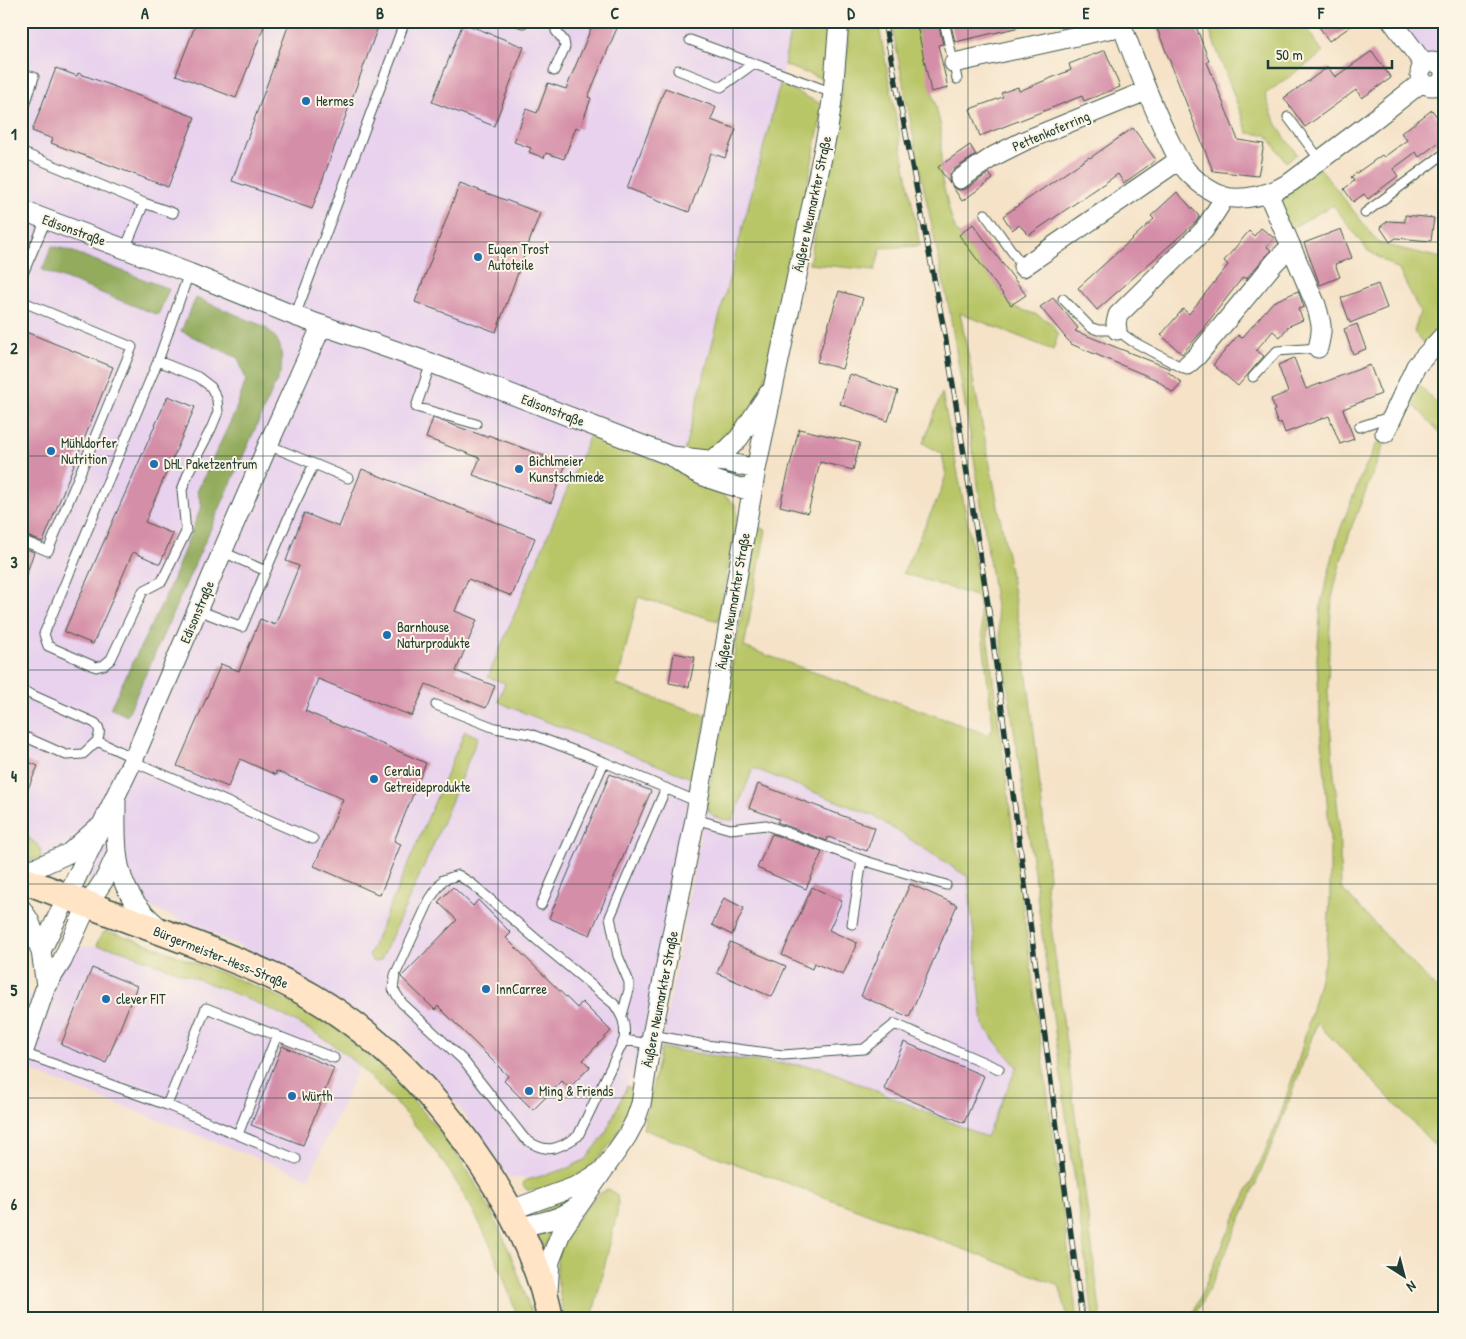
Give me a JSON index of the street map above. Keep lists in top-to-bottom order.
{
  "streets": {
    "main road": ["Äußere Neumarkter Straße", "Bürgermeister-Hess-Straße"],
    "street": ["Pettenkoferring", "Edisonstraße"]
  },
  "crossings": [
    ["Äußere Neumarkter Straße", "Edisonstraße"],
    ["Äußere Neumarkter Straße", "Bürgermeister-Hess-Straße"],
    ["Edisonstraße", "Bürgermeister-Hess-Straße"]
  ],
  "places": [
    "Hermes",
    "Eugen Trost Autoteile",
    "Mühldorfer Nutrition",
    "DHL Paketzentrum",
    "Bichlmeier Kunstschmiede",
    "Barnhouse Naturprodukte",
    "Ceralia Getreideprodukte",
    "InnCarree",
    "clever FIT",
    "Ming & Friends",
    "Würth"
  ],
  "scale_bar": "50 m",
  "north": "bottom right",
  "grid": {
    "columns": [
      "A",
      "B",
      "C",
      "D",
      "E",
      "F"
    ],
    "rows": [
      "1",
      "2",
      "3",
      "4",
      "5",
      "6"
    ]
  }
}
